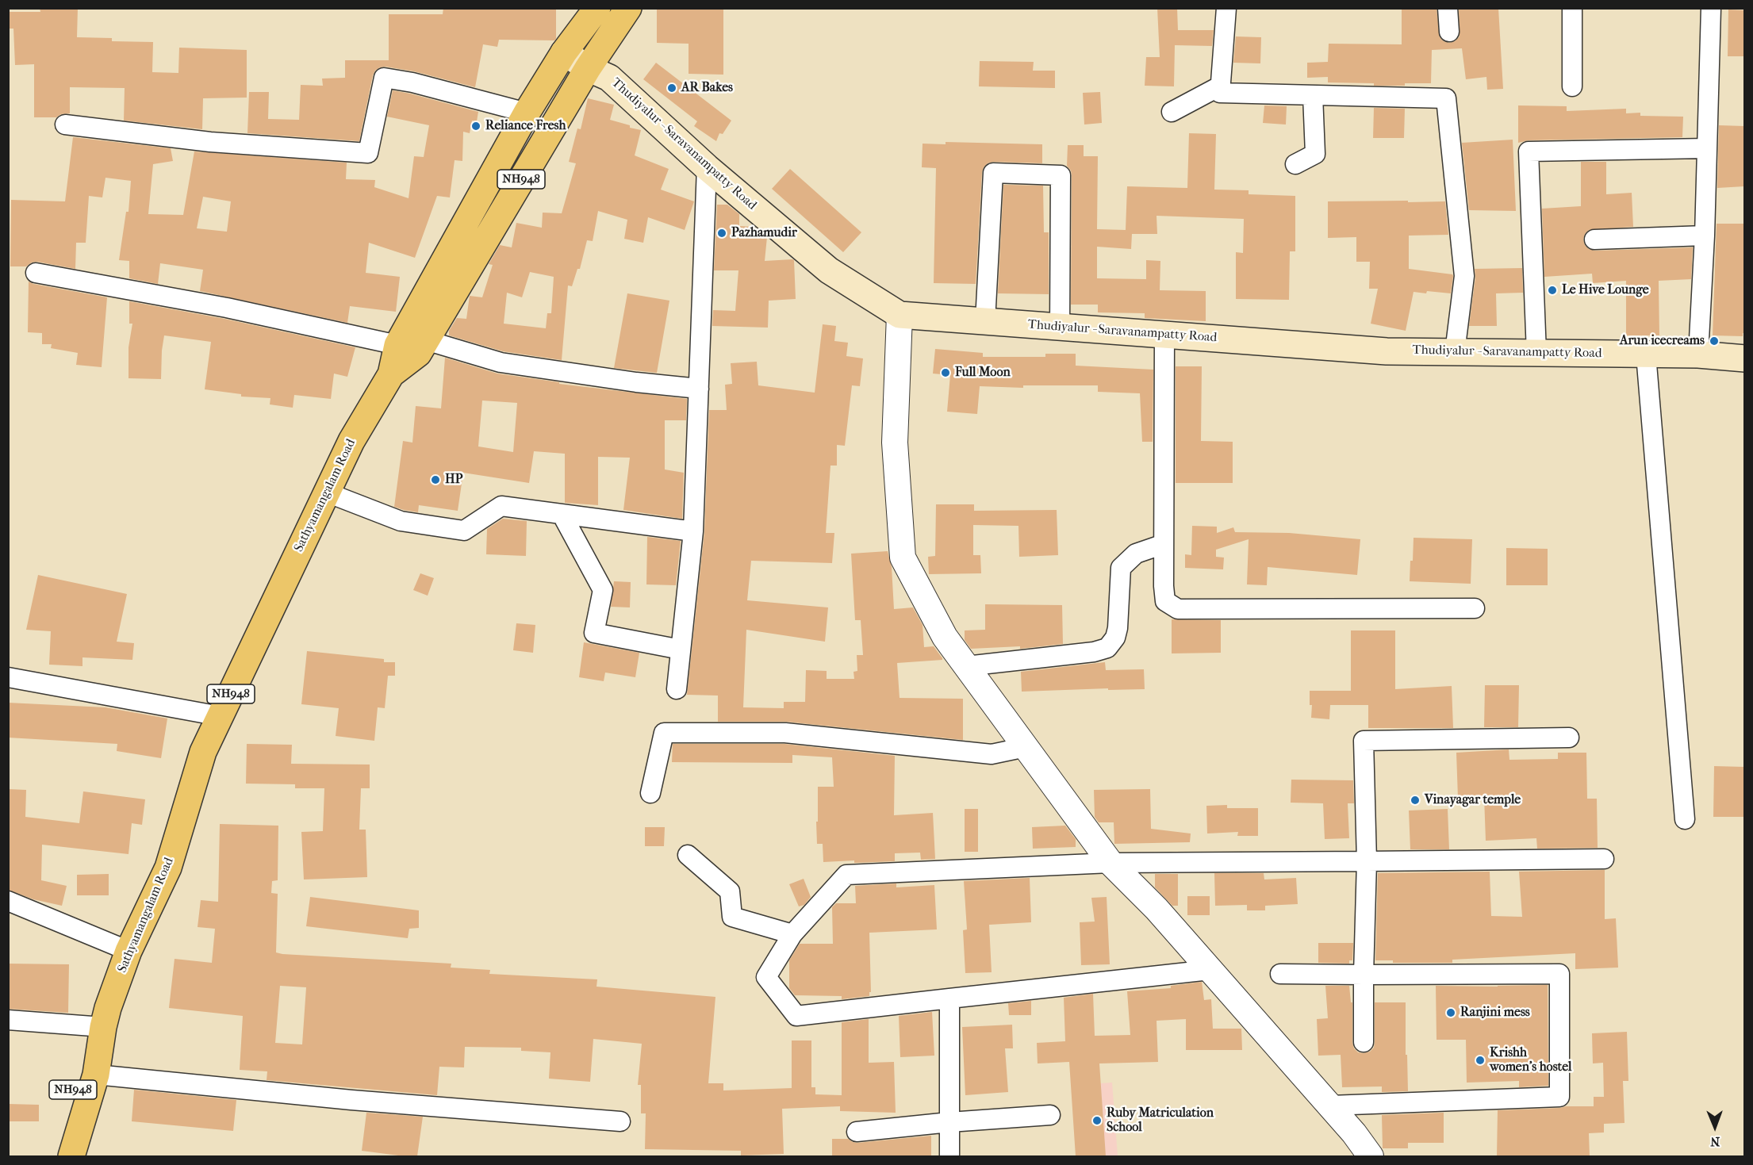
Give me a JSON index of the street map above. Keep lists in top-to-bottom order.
{
  "streets": {
    "highway": ["NH948", "Sathyamangalam Road"],
    "main road": ["Thudiyalur - Saravanampatty Road"]
  },
  "crossings": [
    ["Thudiyalur - Saravanampatty Road", "NH948"],
    ["Thudiyalur - Saravanampatty Road", "Sathyamangalam Road"],
    ["NH948", "Sathyamangalam Road"]
  ],
  "places": [
    "AR Bakes",
    "Reliance Fresh",
    "Pazhamudir",
    "Le Hive Lounge",
    "Arun icecreams",
    "Full Moon",
    "HP",
    "Vinayagar temple",
    "Ranjini mess",
    "Krishh women's hostel",
    "Ruby Matriculation School"
  ],
  "north": "bottom"
}
